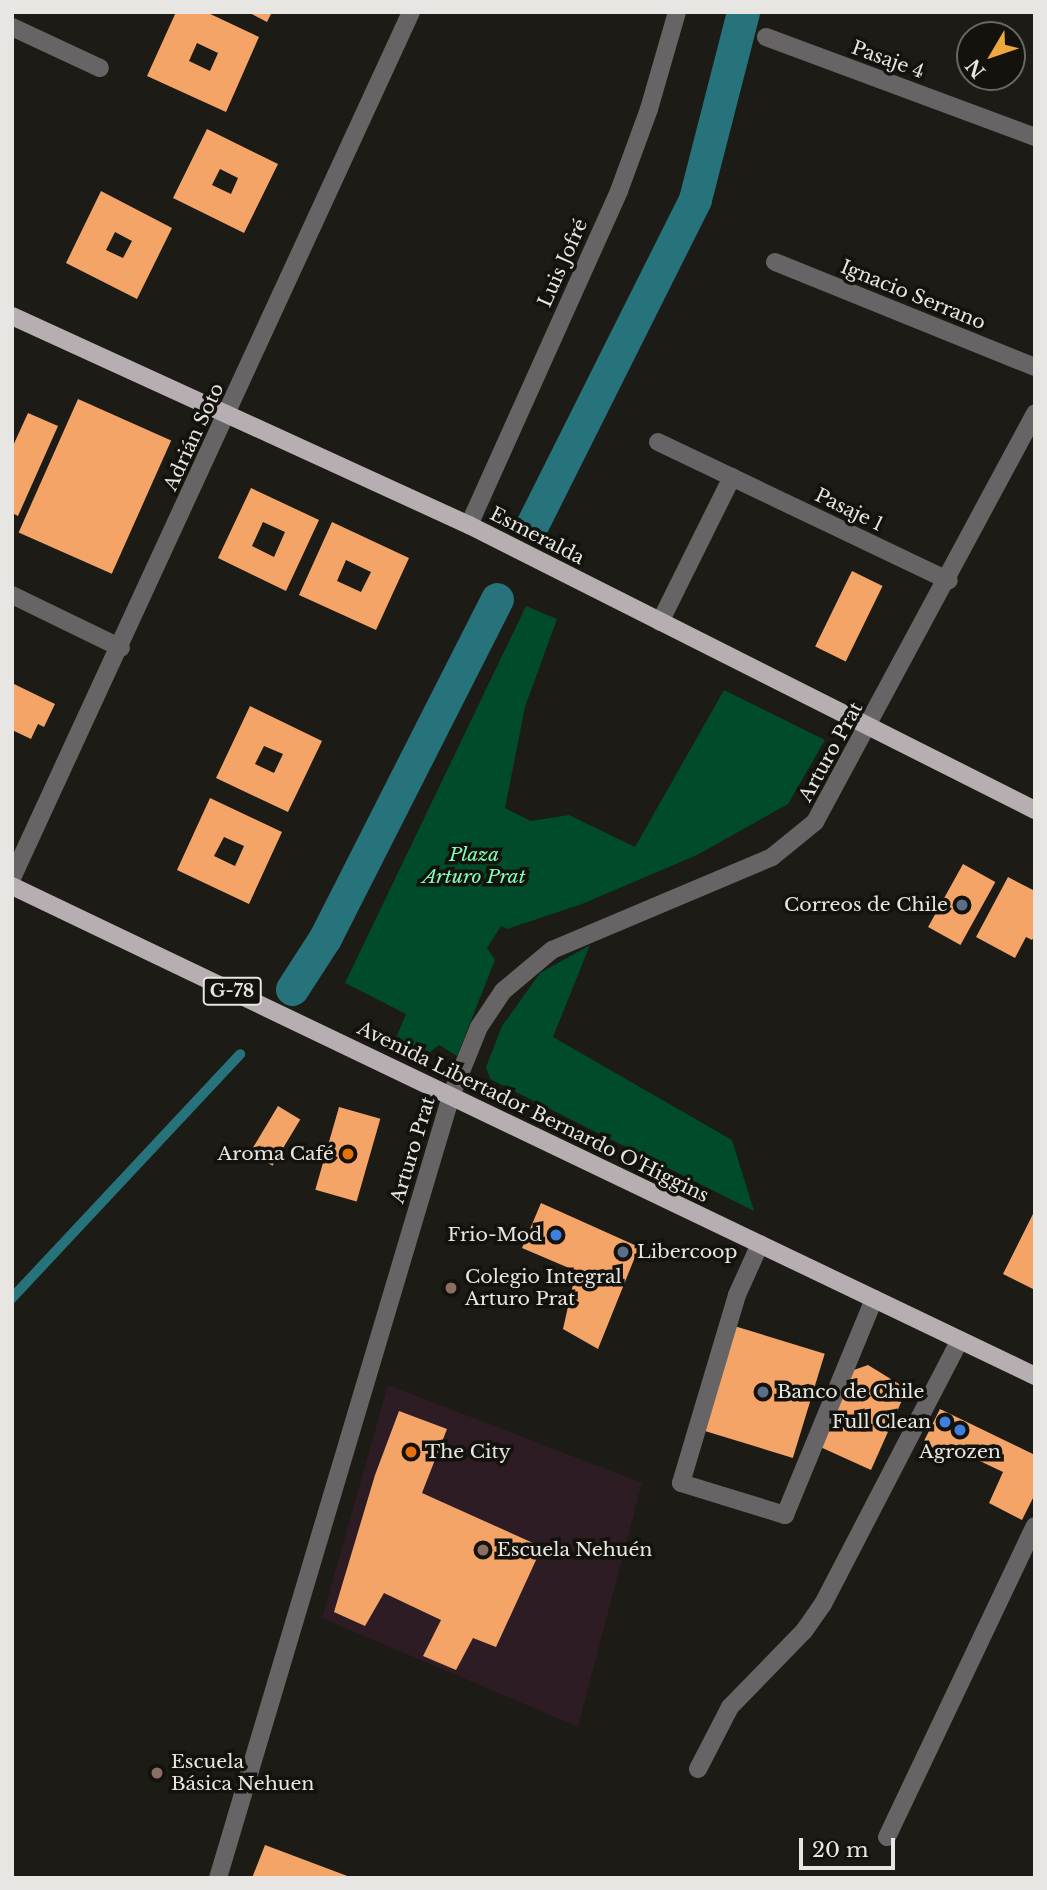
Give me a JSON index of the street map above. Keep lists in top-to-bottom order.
{
  "streets": {
    "main road": ["Esmeralda", "G-78", "Avenida Libertador Bernardo O'Higgins"],
    "street": [
      "Pasaje 4",
      "Luis Jofré",
      "Ignacio Serrano",
      "Adrián Soto",
      "Pasaje 1",
      "Arturo Prat"
    ]
  },
  "crossings": [
    ["Luis Jofré", "Esmeralda"],
    ["Adrián Soto", "Esmeralda"],
    ["Pasaje 1", "Arturo Prat"],
    ["Esmeralda", "Arturo Prat"],
    ["Arturo Prat", "Avenida Libertador Bernardo O'Higgins"]
  ],
  "parks": ["Plaza Arturo Prat"],
  "places": [
    "Correos de Chile",
    "Aroma Café",
    "Frio-Mod",
    "Libercoop",
    "Colegio Integral Arturo Prat",
    "Banco de Chile",
    "Full Clean",
    "Agrozen",
    "The City",
    "Escuela Nehuén",
    "Escuela Básica Nehuen"
  ],
  "scale_bar": "20 m",
  "north": "bottom left"
}
